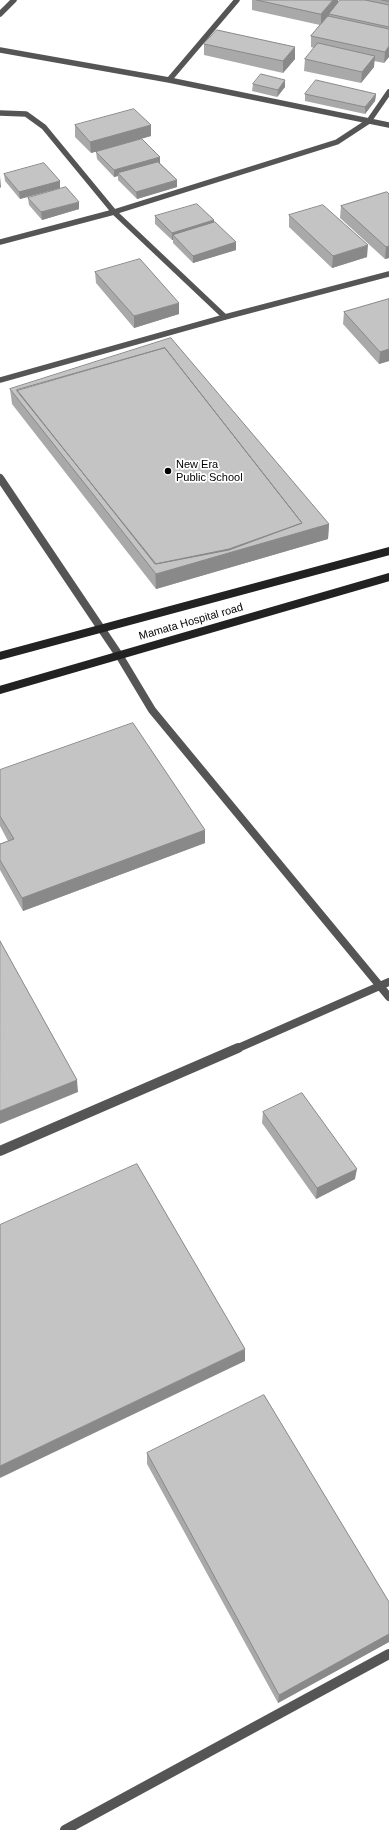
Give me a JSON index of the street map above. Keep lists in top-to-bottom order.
{
  "streets": {
    "street": ["Mamata Hospital road"]
  },
  "places": ["New Era Public School"]
}
